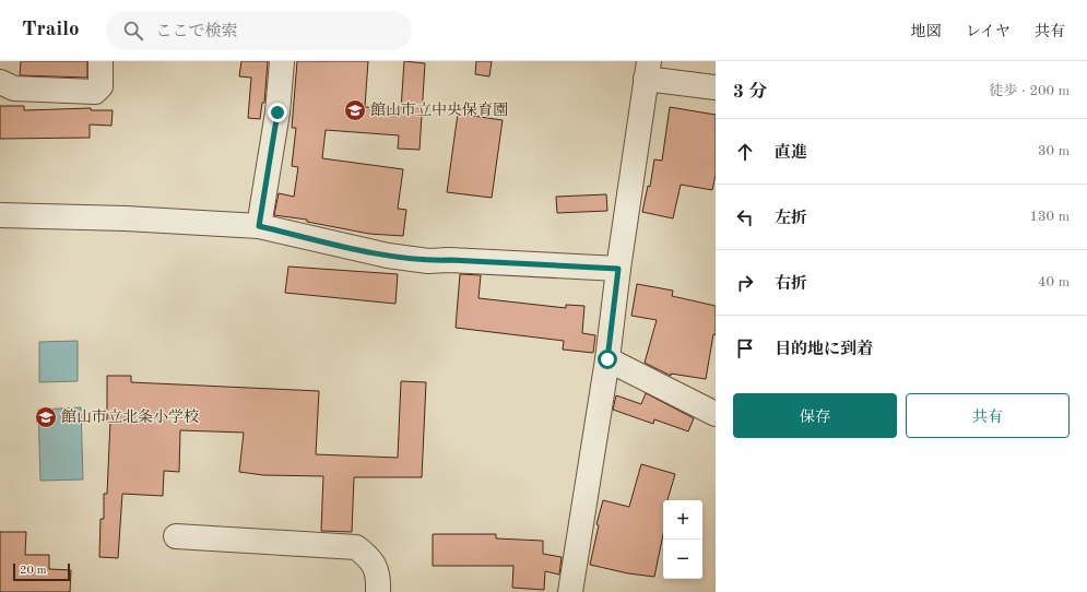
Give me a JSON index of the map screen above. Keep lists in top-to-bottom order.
{
  "places": {
    "school or university": ["館山市立中央保育園", "館山市立北条小学校"]
  },
  "scale_bar": "20 m",
  "page": {
    "header": "Trailo",
    "search": "ここで検索",
    "nav": ["地図", "レイヤ", "共有"],
    "heading": ["3 分", "徒歩 · 200 m"],
    "list": [
      ["直進", "30 m"],
      ["左折", "130 m"],
      ["右折", "40 m"],
      "目的地に到着"
    ],
    "buttons": ["保存", "共有"],
    "map_buttons": ["+", "−"],
    "scale": "20 m"
  }
}
